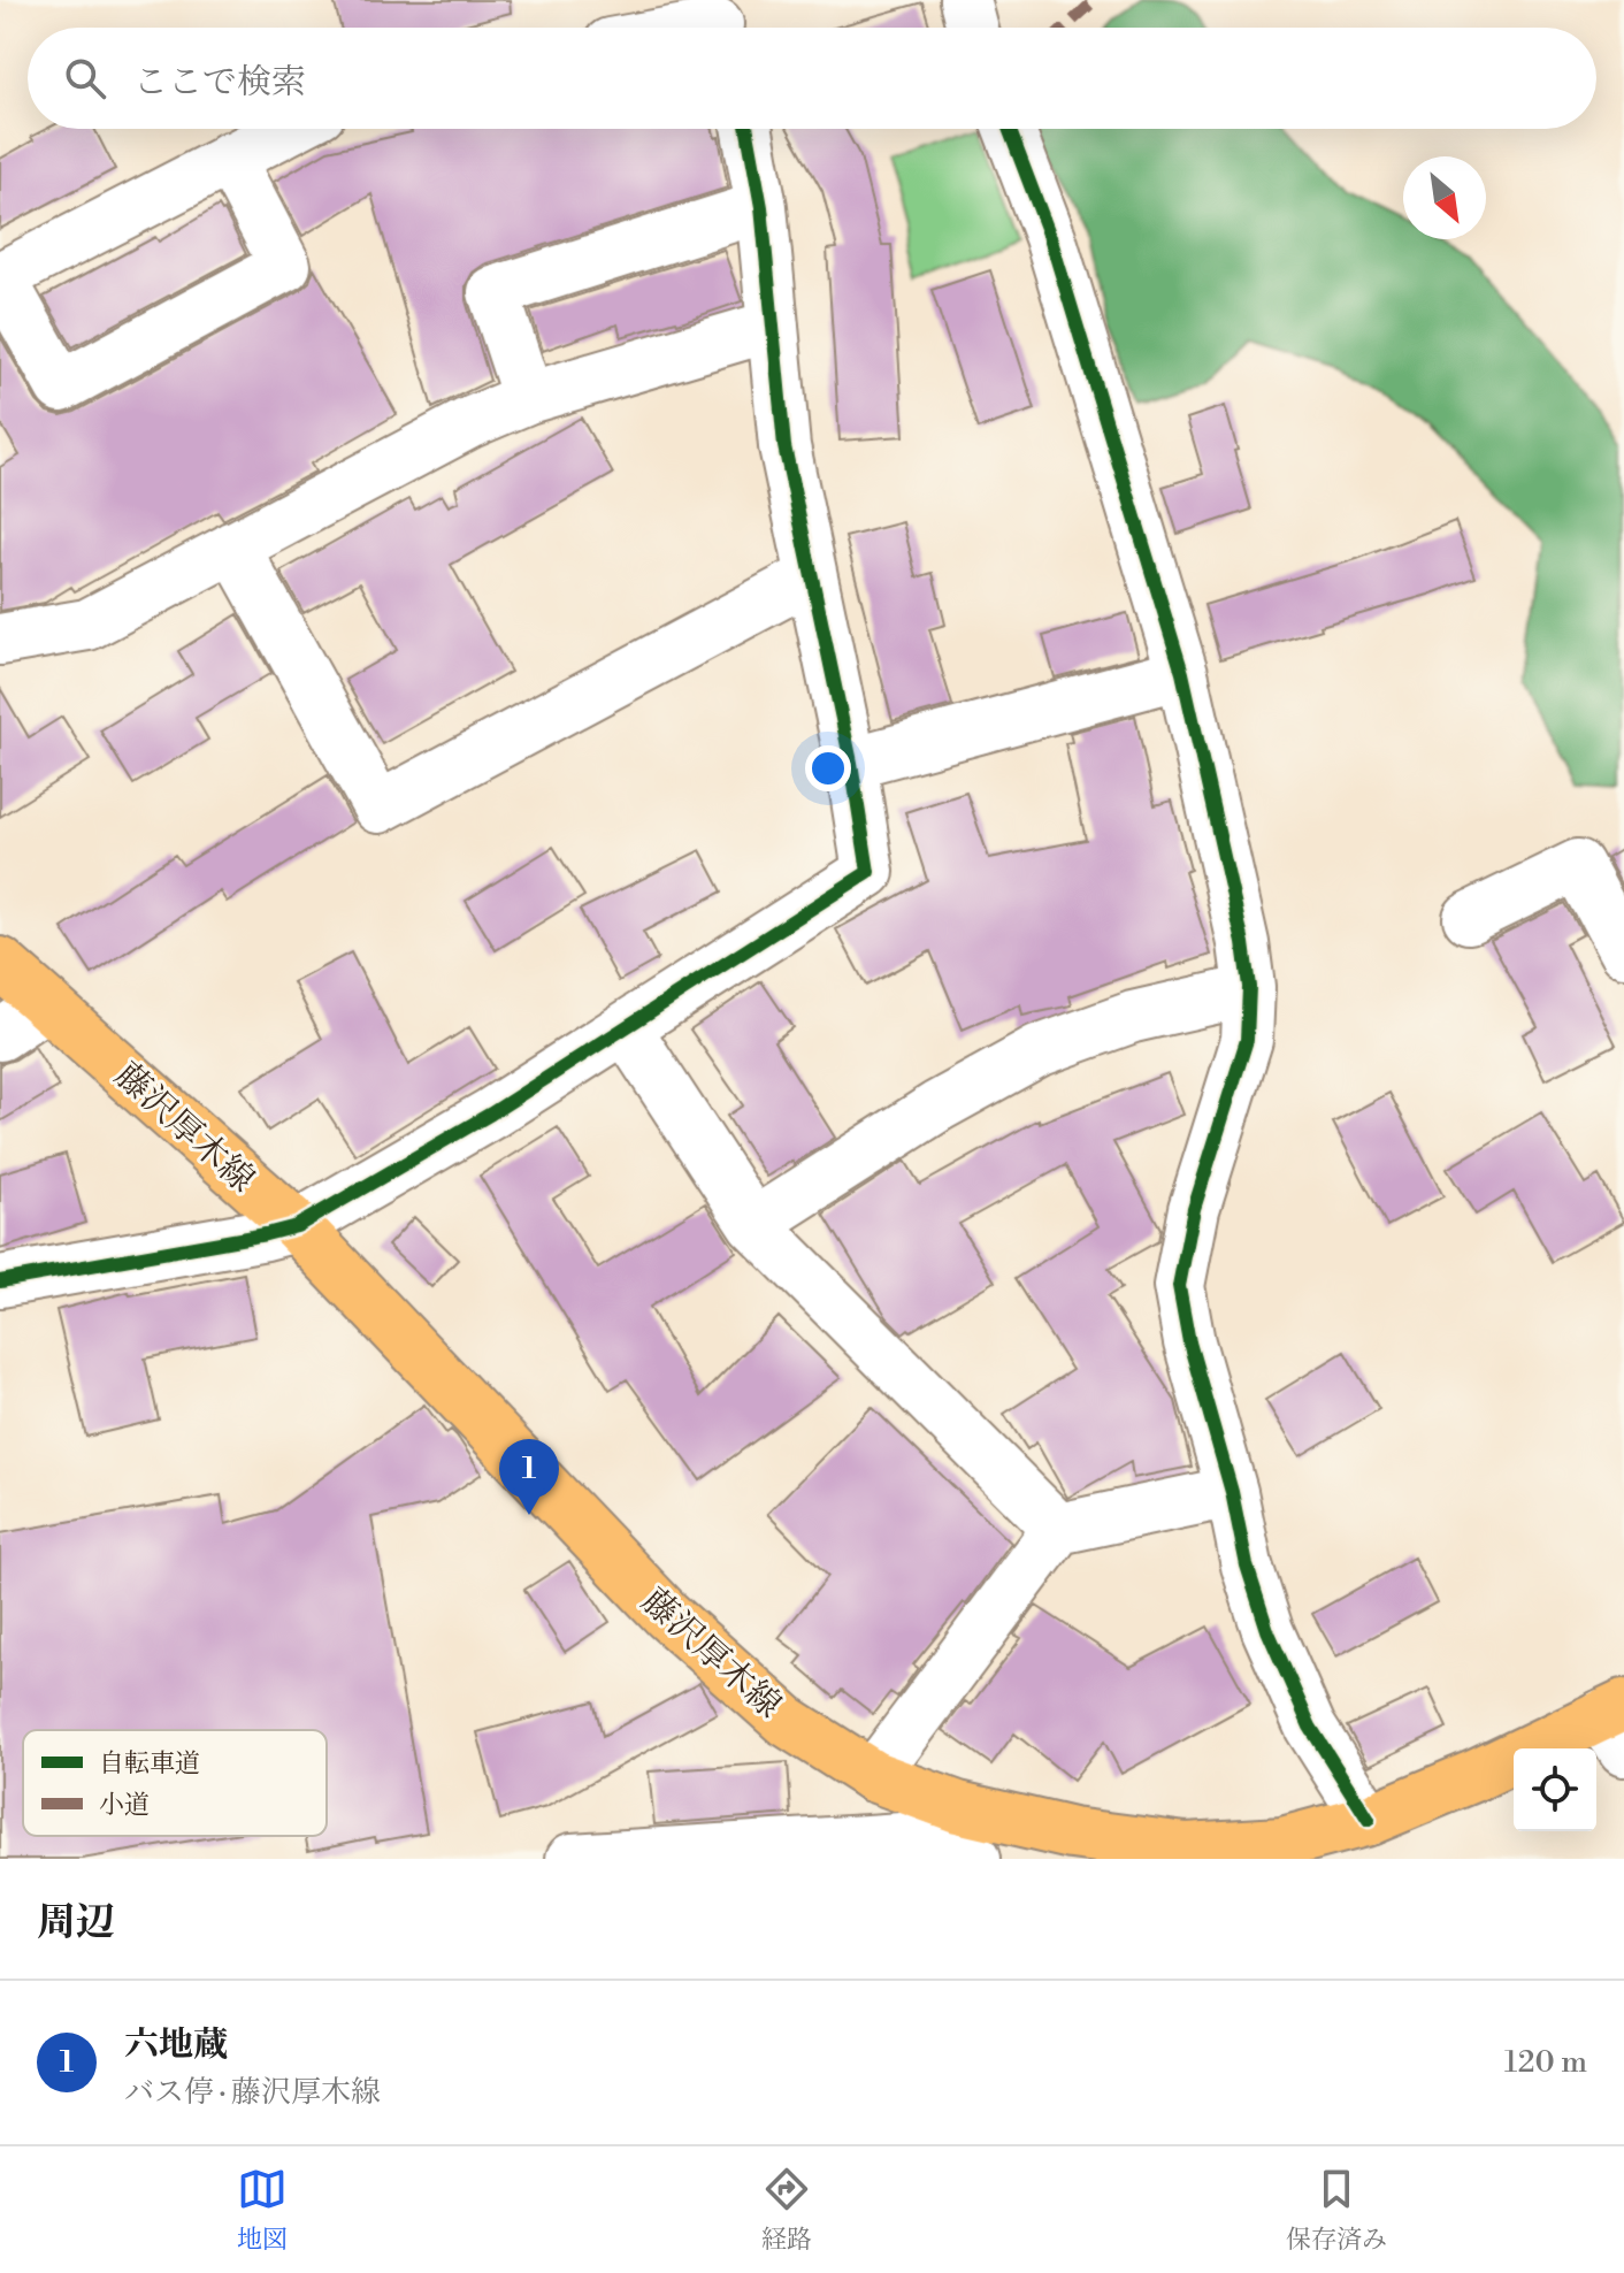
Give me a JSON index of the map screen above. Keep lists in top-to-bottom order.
{
  "streets": {
    "main road": ["藤沢厚木線"]
  },
  "legend": ["自転車道", "小道"],
  "north": "bottom right",
  "page": {
    "search": "ここで検索",
    "pins": "1",
    "heading": "周辺",
    "list": [
      {
        "mark": "1",
        "name": "六地蔵",
        "note": "バス停 · 藤沢厚木線",
        "value": "120 m"
      }
    ],
    "nav": ["地図", "経路", "保存済み"]
  }
}
